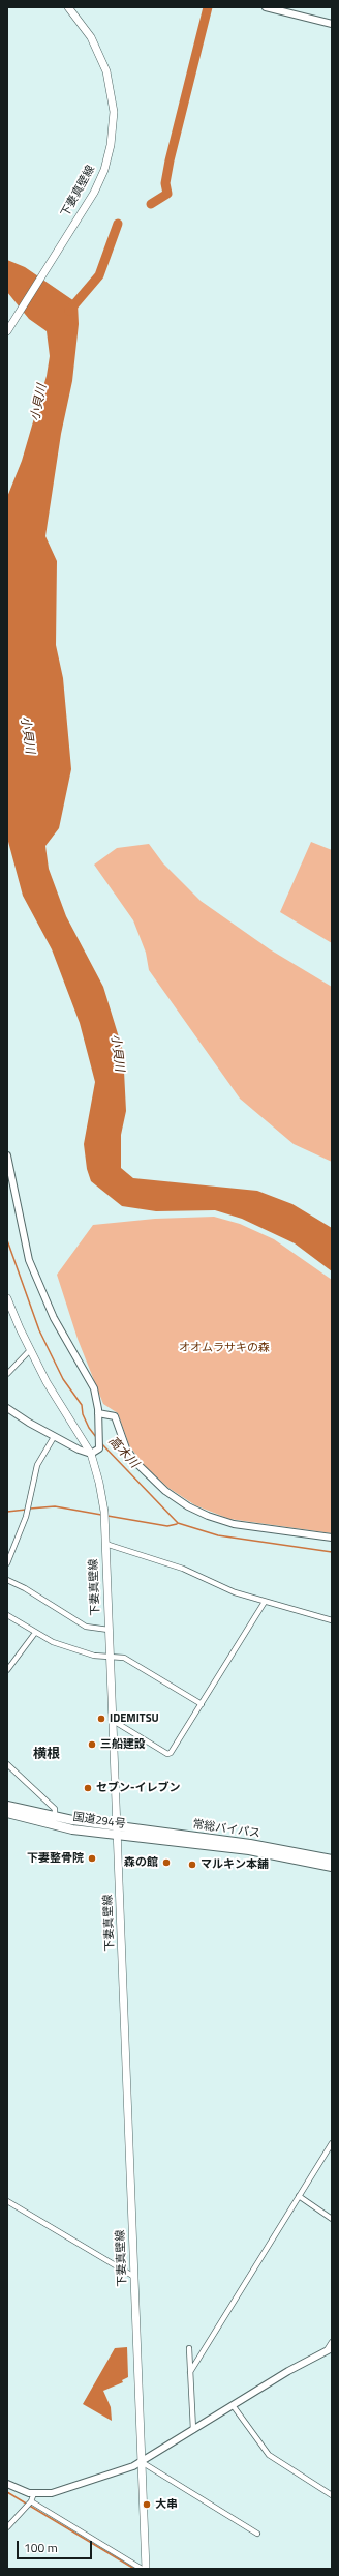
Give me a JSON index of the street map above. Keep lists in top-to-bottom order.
{
  "streets": {
    "highway": ["国道294号", "常総バイパス"],
    "main road": ["下妻真壁線"]
  },
  "crossings": [
    ["下妻真壁線", "国道294号"],
    ["下妻真壁線", "常総バイパス"],
    ["国道294号", "常総バイパス"]
  ],
  "districts": ["横根"],
  "water": ["小貝川", "高木川"],
  "parks": ["オオムラサキの森"],
  "places": [
    "IDEMITSU",
    "三船建設",
    "セブン-イレブン",
    "下妻整骨院",
    "森の館",
    "マルキン本舗",
    "大串"
  ],
  "scale_bar": "100 m"
}
